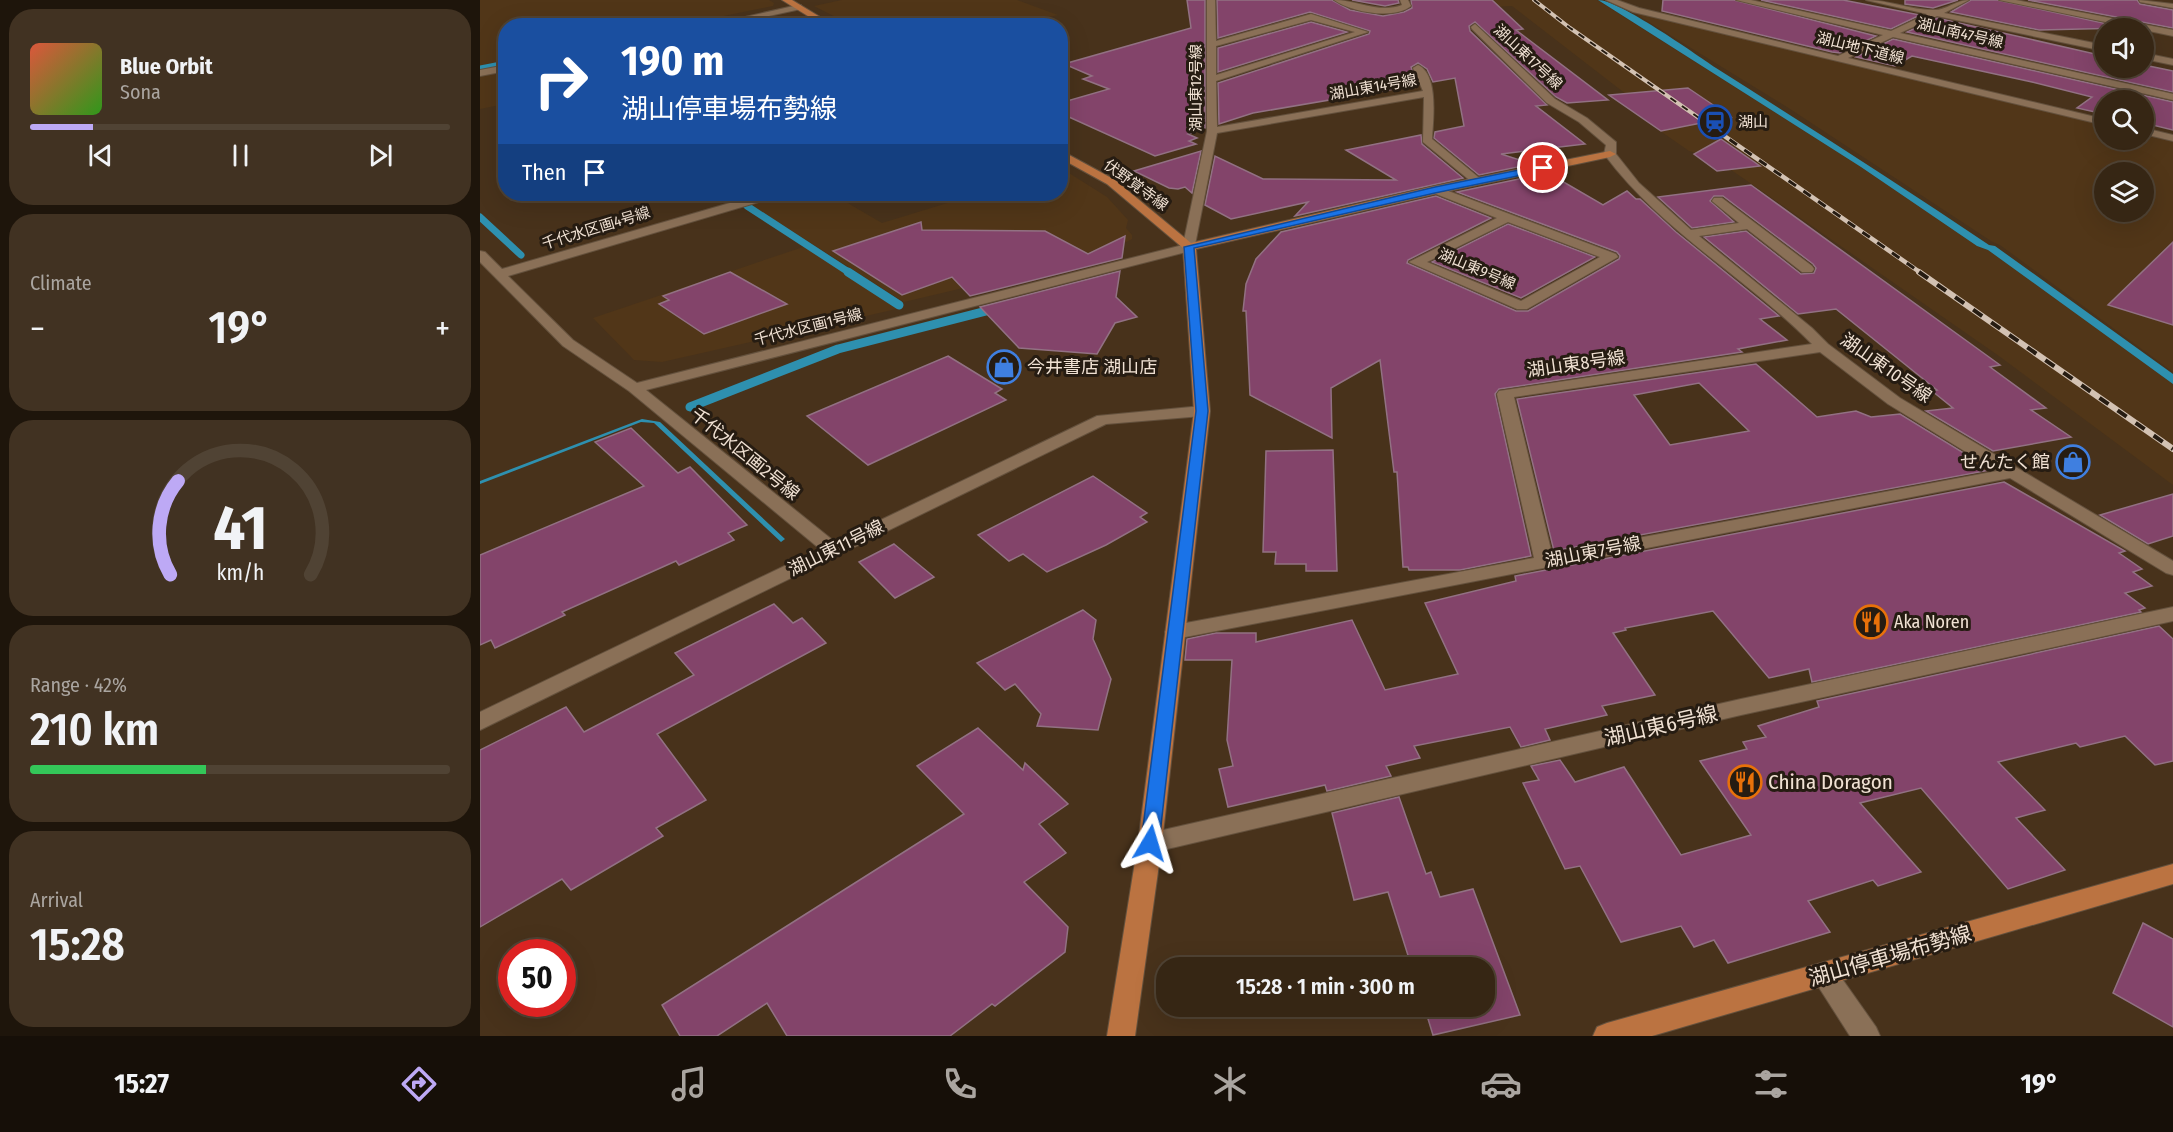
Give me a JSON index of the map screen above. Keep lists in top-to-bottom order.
{
  "streets": {
    "main road": ["伏野覚寺線", "湖山停車場布勢線"],
    "street": [
      "湖山南47号線",
      "湖山地下道線",
      "湖山東17号線",
      "湖山東14号線",
      "湖山東12号線",
      "千代水区画4号線",
      "湖山東9号線",
      "千代水区画1号線",
      "湖山東8号線",
      "湖山東10号線",
      "千代水区画2号線",
      "湖山東11号線",
      "湖山東7号線",
      "湖山東6号線"
    ]
  },
  "crossings": [
    ["湖山東17号線", "湖山東10号線"],
    ["湖山東14号線", "湖山東12号線"],
    ["湖山東12号線", "伏野覚寺線"],
    ["湖山東12号線", "千代水区画1号線"],
    ["伏野覚寺線", "千代水区画1号線"],
    ["千代水区画1号線", "千代水区画2号線"],
    ["湖山東8号線", "湖山東10号線"],
    ["湖山東8号線", "湖山東7号線"],
    ["湖山東10号線", "湖山東7号線"],
    ["千代水区画2号線", "湖山東11号線"]
  ],
  "places": {
    "station": ["湖山"],
    "shop": ["今井書店 湖山店", "せんたく館"],
    "restaurant": ["Aka Noren", "China Doragon"]
  },
  "page": {
    "turn": ["190 m", "湖山停車場布勢線"],
    "song": ["Blue Orbit", "Sona"],
    "then": "Then",
    "tile": [
      "Climate",
      ["Range · 42%", "210 km"],
      ["Arrival", "15:28"]
    ],
    "heat": ["−", "19°", "+"],
    "limit": "50",
    "trip": "15:28 · 1 min · 300 m",
    "tabs": ["15:27", "19°"],
    "gauge": ["41", "km/h"]
  }
}
